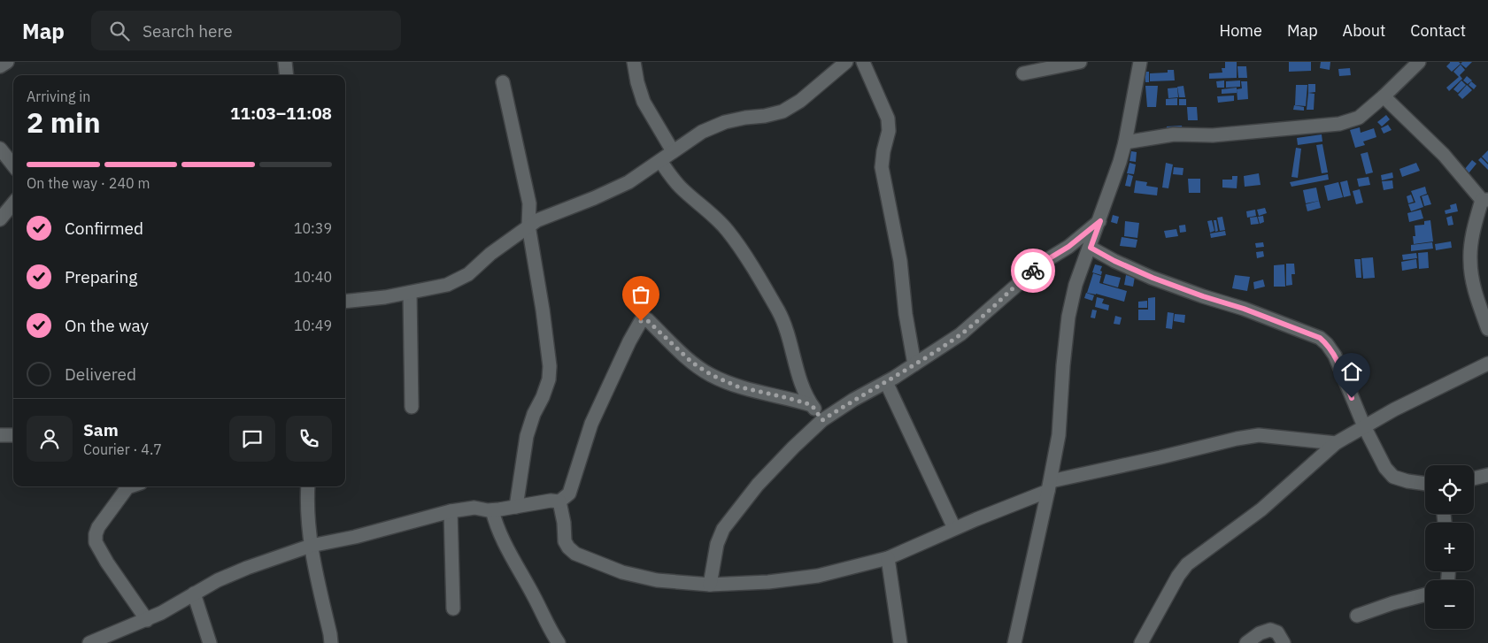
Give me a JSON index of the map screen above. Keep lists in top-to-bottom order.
{
  "page": {
    "header": "Map",
    "search": "Search here",
    "nav": [
      "Home",
      "Map",
      "About",
      "Contact"
    ],
    "heading": ["2 min", "Arriving in", "11:03–11:08"],
    "panel": ["Sam", "Courier · 4.7"],
    "bar": "On the way · 240 m",
    "list": [
      ["Confirmed", "10:39"],
      ["Preparing", "10:40"],
      ["On the way", "10:49"],
      "Delivered"
    ],
    "map_buttons": ["+", "−"]
  }
}
